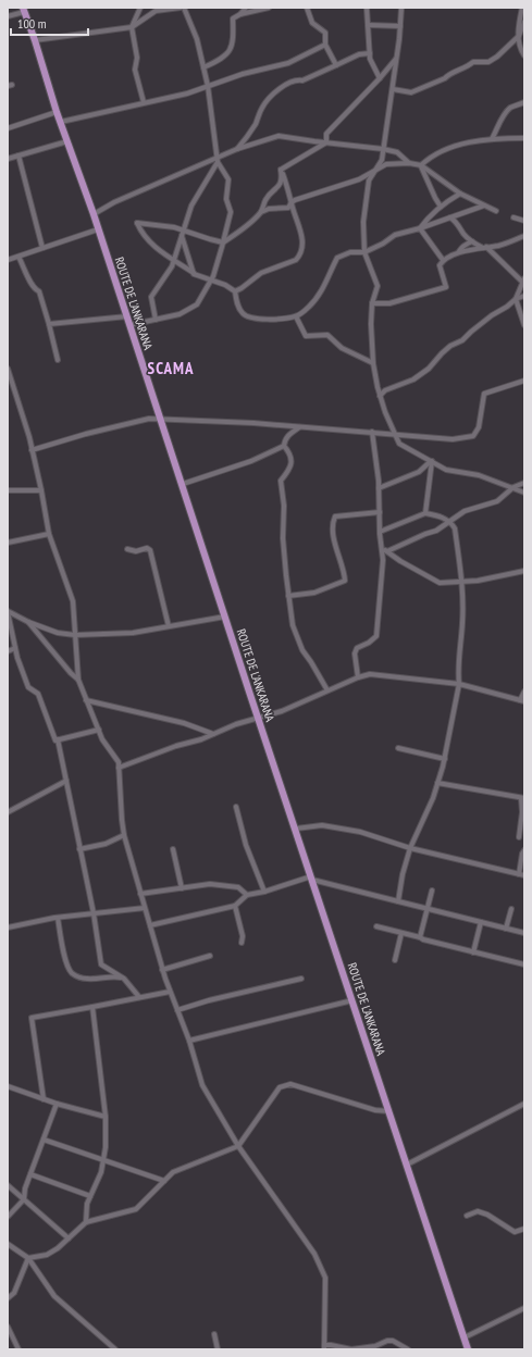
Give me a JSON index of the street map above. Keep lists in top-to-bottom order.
{
  "streets": {
    "main road": ["ROUTE DE L'ANKARANA"]
  },
  "districts": ["SCAMA"],
  "scale_bar": "100 m"
}
